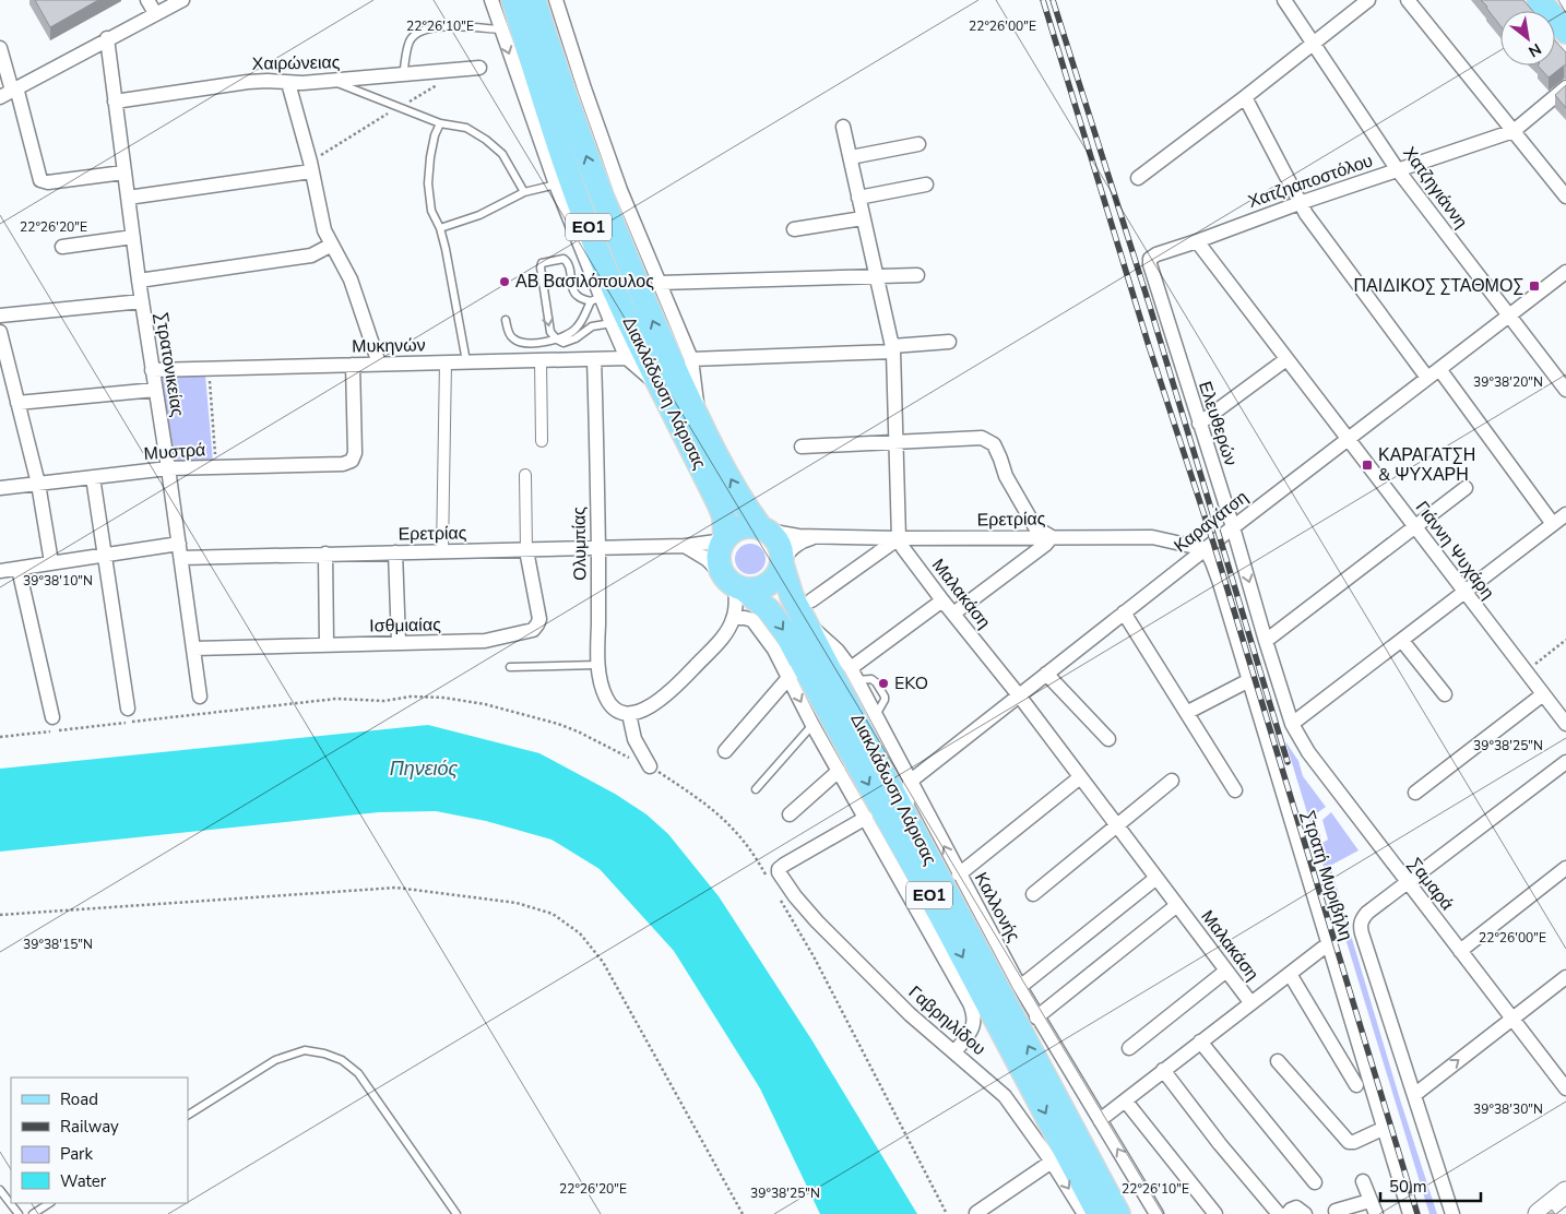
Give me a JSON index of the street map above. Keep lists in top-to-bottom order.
{
  "streets": {
    "main road": ["ΕΟ1", "Διακλάδωση Λάρισας"],
    "street": [
      "Χαιρώνειας",
      "Χατζηαποστόλου",
      "Χατζηγιάννη",
      "Μυκηνών",
      "Στρατονικείας",
      "Ελευθερών",
      "Μυστρά",
      "Ερετρίας",
      "Καραγάτση",
      "Ολυμπίας",
      "Γιάννη Ψυχάρη",
      "Μαλακάση",
      "Ισθμιαίας",
      "Στρατή Μυριβήλη",
      "Σαμαρά",
      "Καλλoνής",
      "Γαβρηιλίδου"
    ]
  },
  "crossings": [
    ["Χαιρώνειας", "Στρατονικείας"],
    ["Χατζηαποστόλου", "Χατζηγιάννη"],
    ["Χατζηαποστόλου", "Ελευθερών"],
    ["Χατζηαποστόλου", "Γιάννη Ψυχάρη"],
    ["Χατζηγιάννη", "Καραγάτση"],
    ["ΕΟ1", "Διακλάδωση Λάρισας"],
    ["ΕΟ1", "Ερετρίας"],
    ["Μυκηνών", "Στρατονικείας"],
    ["Μυκηνών", "Μυστρά"],
    ["Μυκηνών", "Ολυμπίας"],
    ["Στρατονικείας", "Μυστρά"],
    ["Στρατονικείας", "Ερετρίας"],
    ["Στρατονικείας", "Ισθμιαίας"],
    ["Διακλάδωση Λάρισας", "Ερετρίας"],
    ["Διακλάδωση Λάρισας", "Καλλoνής"],
    ["Ελευθερών", "Καραγάτση"],
    ["Ελευθερών", "Σαμαρά"],
    ["Ερετρίας", "Καραγάτση"],
    ["Ερετρίας", "Ολυμπίας"],
    ["Ερετρίας", "Μαλακάση"],
    ["Ερετρίας", "Ισθμιαίας"],
    ["Ερετρίας", "Στρατή Μυριβήλη"],
    ["Καραγάτση", "Γιάννη Ψυχάρη"],
    ["Καραγάτση", "Μαλακάση"],
    ["Καραγάτση", "Στρατή Μυριβήλη"],
    ["Καραγάτση", "Καλλoνής"]
  ],
  "water": ["Πηνειός"],
  "places": {
    "other": ["ΑΒ Βασιλόπουλος", "EKO"],
    "transit": ["ΠΑΙΔΙΚΟΣ ΣΤΑΘΜΟΣ", "ΚΑΡΑΓΑΤΣΗ & ΨΥΧΑΡΗ"]
  },
  "legend": [
    "Road",
    "Railway",
    "Park",
    "Water"
  ],
  "scale_bar": "50 m",
  "north": "bottom right",
  "coordinates": [
    "22°26'00\"E",
    "22°26'10\"E",
    "22°26'20\"E",
    "39°38'20\"N",
    "39°38'10\"N",
    "39°38'25\"N",
    "39°38'15\"N",
    "39°38'30\"N"
  ]
}
